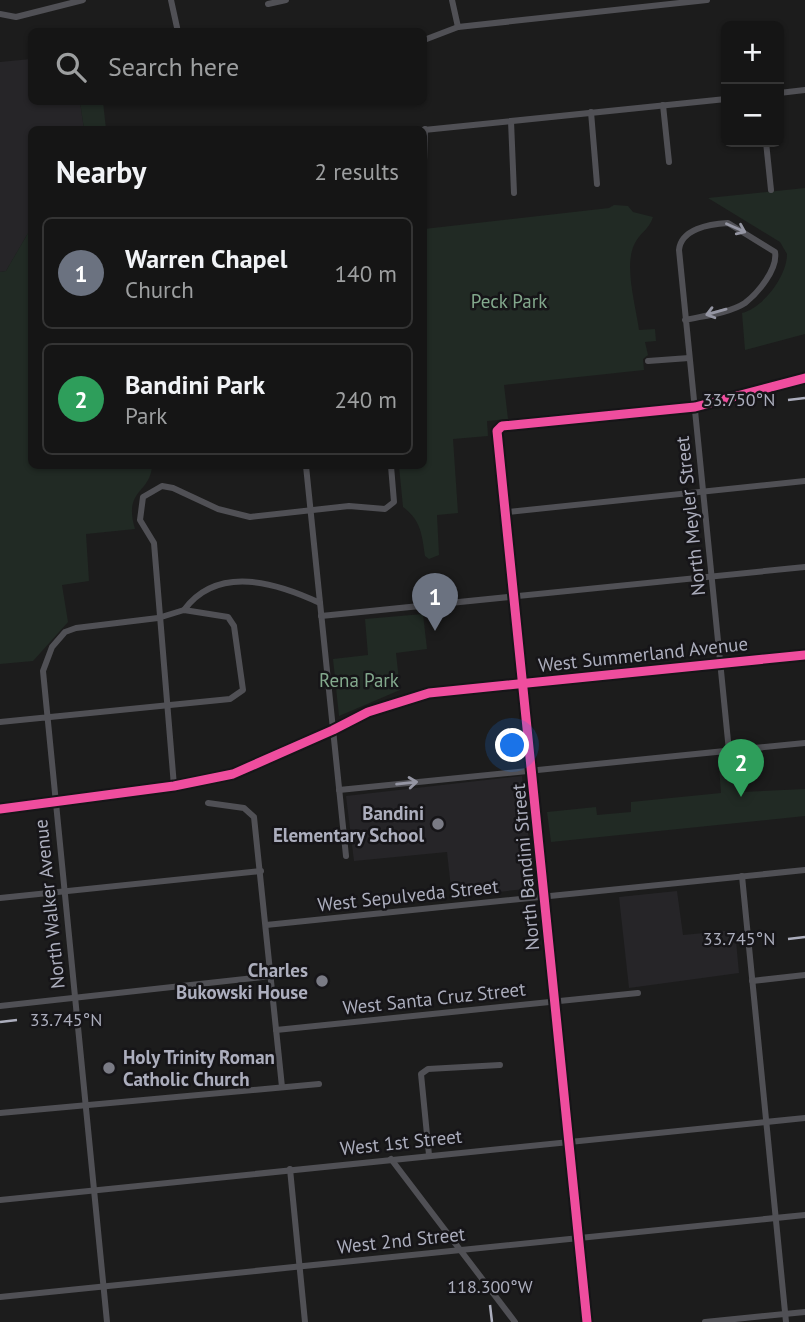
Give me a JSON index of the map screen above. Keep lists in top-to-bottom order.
{
  "streets": {
    "main road": ["West Summerland Avenue"],
    "street": [
      "North Meyler Street",
      "North Bandini Street",
      "West Sepulveda Street",
      "North Walker Avenue",
      "West Santa Cruz Street",
      "West 1st Street",
      "West 2nd Street"
    ]
  },
  "crossings": [
    ["North Meyler Street", "West Summerland Avenue"],
    ["North Meyler Street", "North Bandini Street"],
    ["West Summerland Avenue", "North Bandini Street"],
    ["West Summerland Avenue", "North Walker Avenue"],
    ["North Bandini Street", "West Sepulveda Street"],
    ["North Bandini Street", "West Santa Cruz Street"],
    ["North Bandini Street", "West 1st Street"],
    ["North Bandini Street", "West 2nd Street"],
    ["North Walker Avenue", "West 1st Street"],
    ["North Walker Avenue", "West 2nd Street"]
  ],
  "parks": ["Peck Park", "Rena Park"],
  "places": ["Bandini Elementary School", "Charles Bukowski House", "Holy Trinity Roman Catholic Church"],
  "page": {
    "map_buttons": ["+", "−"],
    "search": "Search here",
    "heading": ["Nearby", "2 results"],
    "list": [
      {
        "mark": "1",
        "name": "Warren Chapel",
        "note": "Church",
        "value": "140 m"
      },
      {
        "mark": "2",
        "name": "Bandini Park",
        "note": "Park",
        "value": "240 m"
      }
    ],
    "pins": ["1", "2"]
  },
  "coordinates": ["33.750°N", "33.745°N", "118.300°W"]
}
